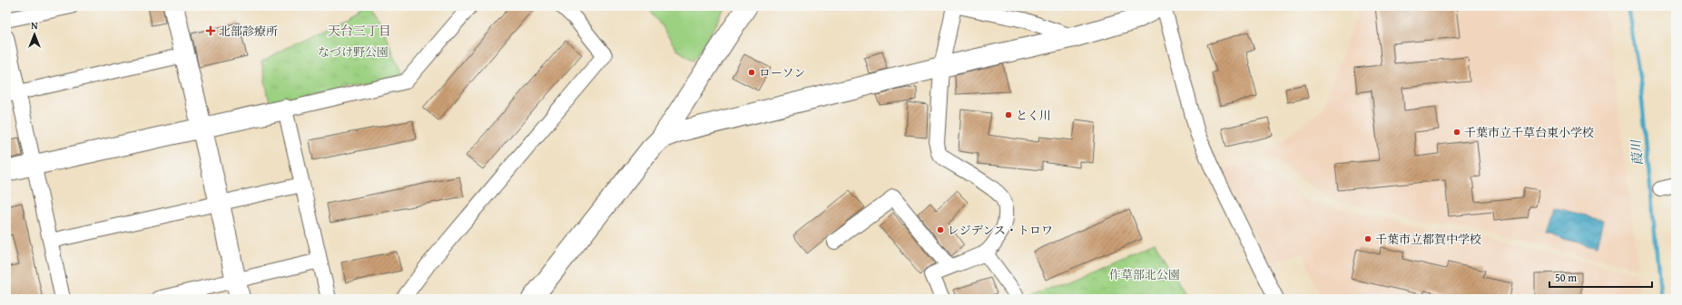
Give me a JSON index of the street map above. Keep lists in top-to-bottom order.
{
  "districts": ["天台三丁目"],
  "water": ["葭川"],
  "parks": ["なづけ野公園", "作草部北公園"],
  "places": {
    "health": ["北部診療所"],
    "other": [
      "ローソン",
      "とく川",
      "千葉市立千草台東小学校",
      "レジデンス・トロワ",
      "千葉市立都賀中学校"
    ]
  },
  "scale_bar": "50 m",
  "north": "top"
}
